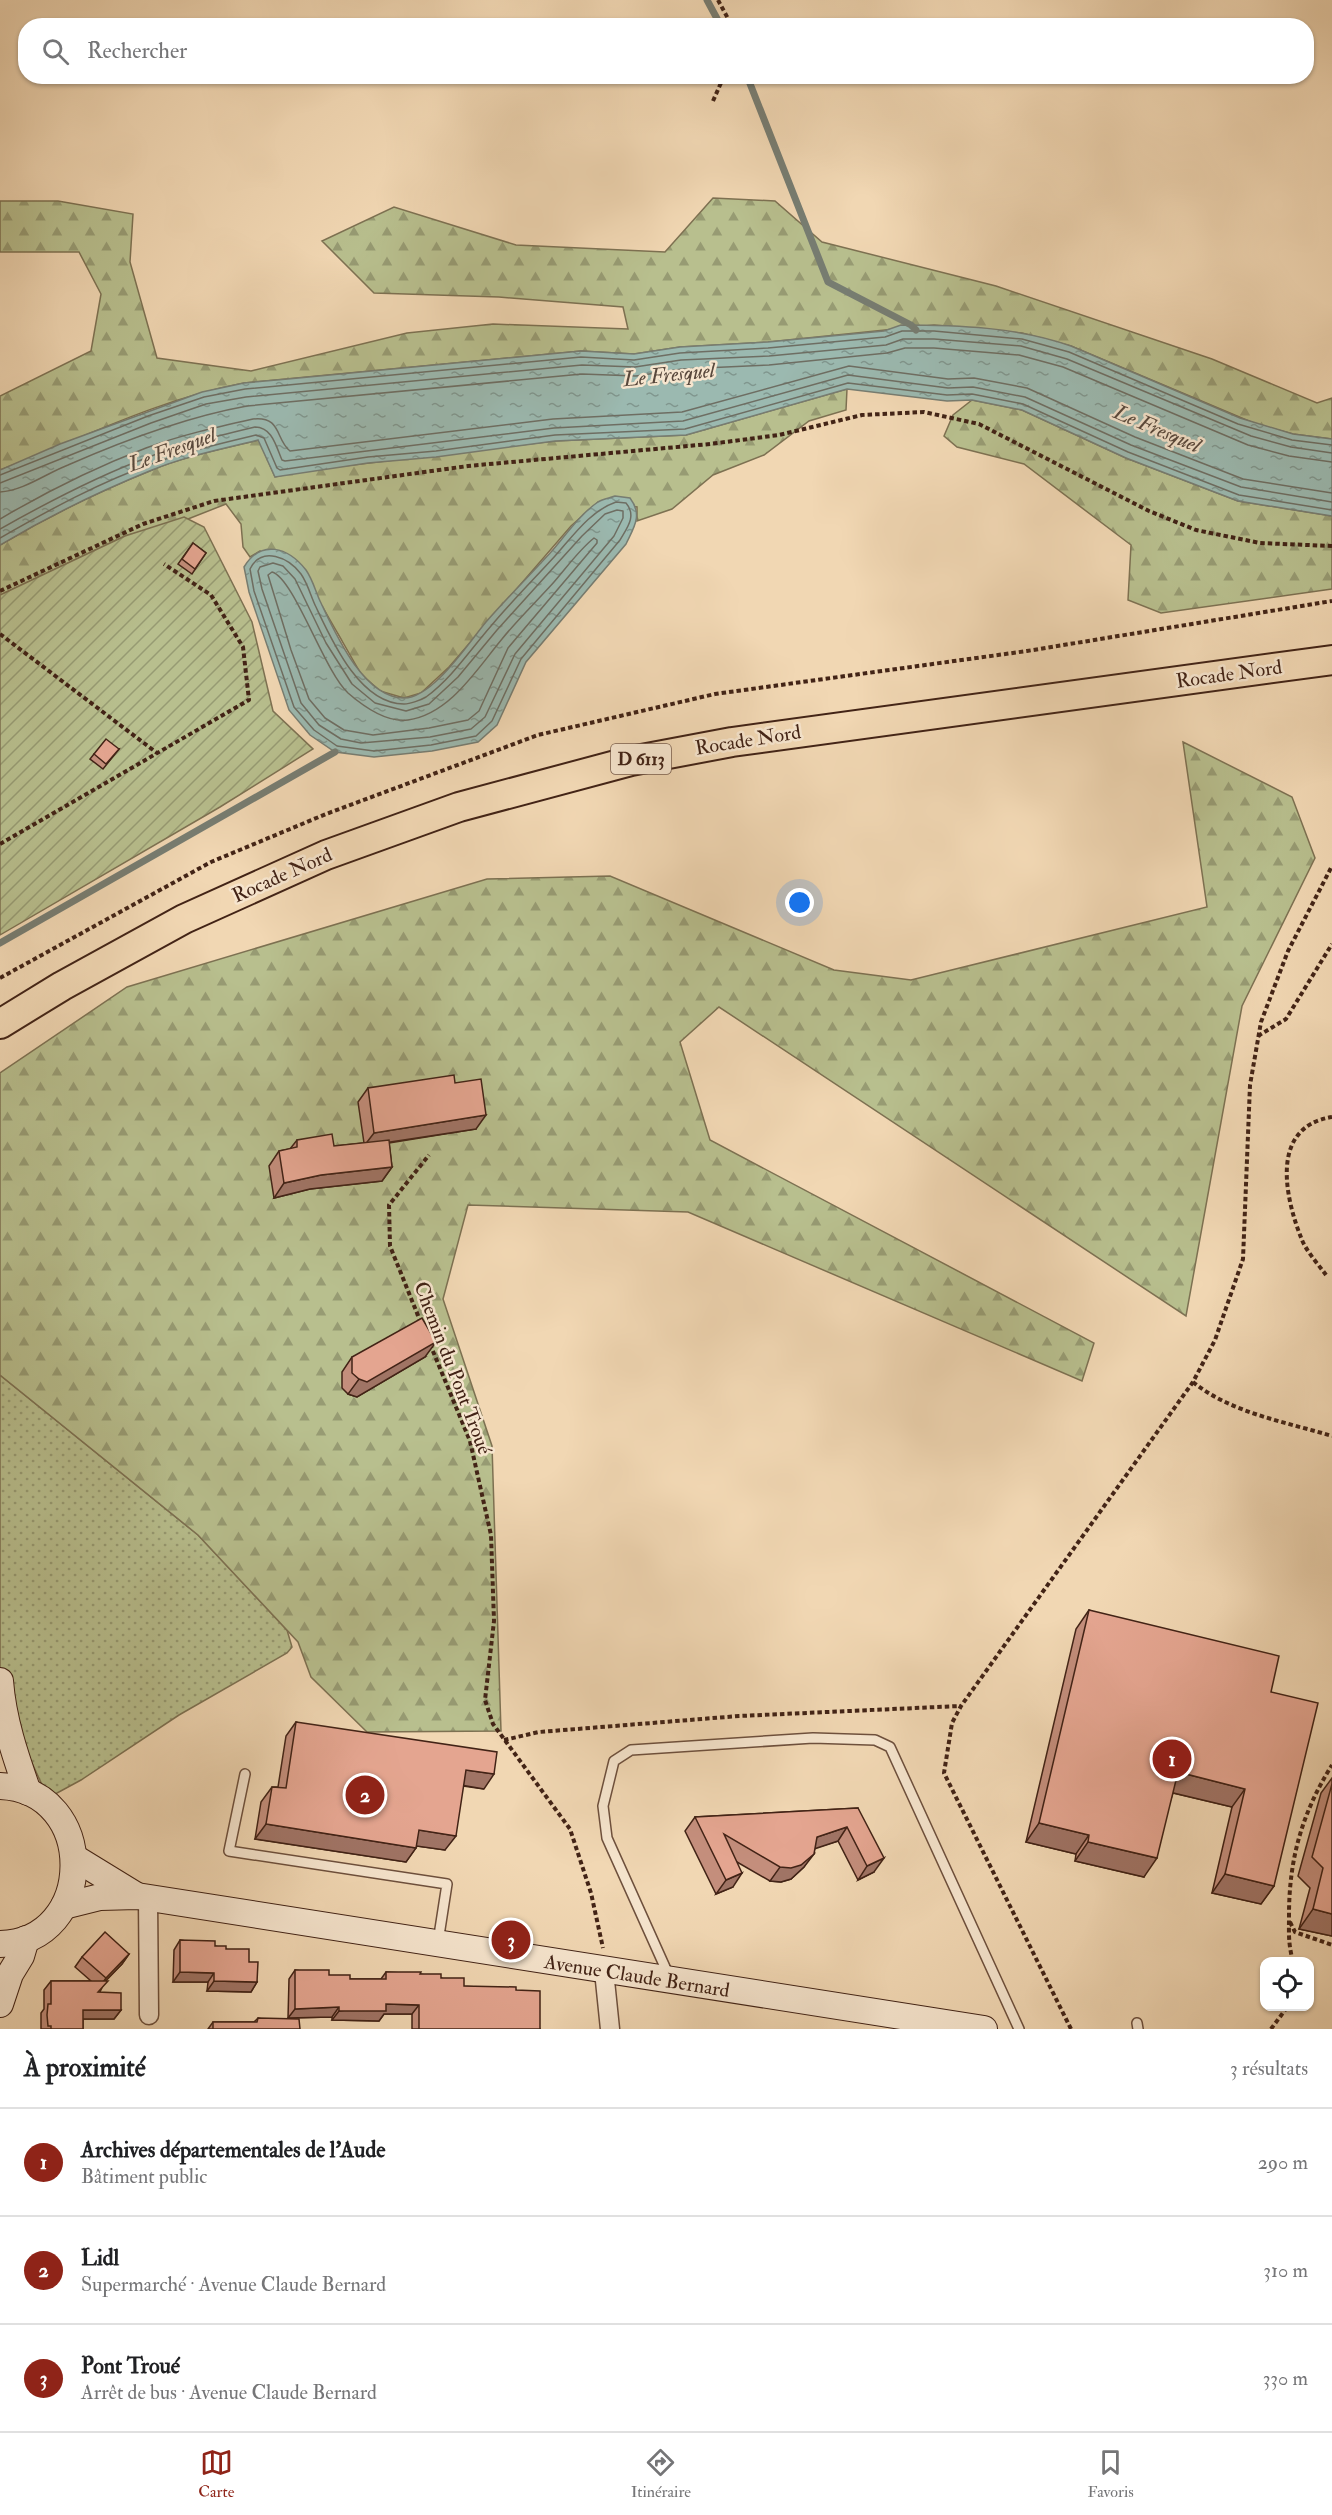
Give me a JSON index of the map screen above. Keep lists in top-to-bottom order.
{
  "streets": {
    "main road": ["Rocade Nord", "D 6113"],
    "street": ["Avenue Claude Bernard"],
    "path": ["Chemin du Pont Troué"]
  },
  "crossings": [
    ["Chemin du Pont Troué", "Avenue Claude Bernard"]
  ],
  "water": ["Le Fresquel"],
  "page": {
    "search": "Rechercher",
    "pins": ["1", "2", "3"],
    "heading": ["À proximité", "3 résultats"],
    "list": [
      {
        "mark": "1",
        "name": "Archives départementales de l'Aude",
        "note": "Bâtiment public",
        "value": "290 m"
      },
      {
        "mark": "2",
        "name": "Lidl",
        "note": "Supermarché · Avenue Claude Bernard",
        "value": "310 m"
      },
      {
        "mark": "3",
        "name": "Pont Troué",
        "note": "Arrêt de bus · Avenue Claude Bernard",
        "value": "330 m"
      }
    ],
    "nav": ["Carte", "Itinéraire", "Favoris"]
  }
}
